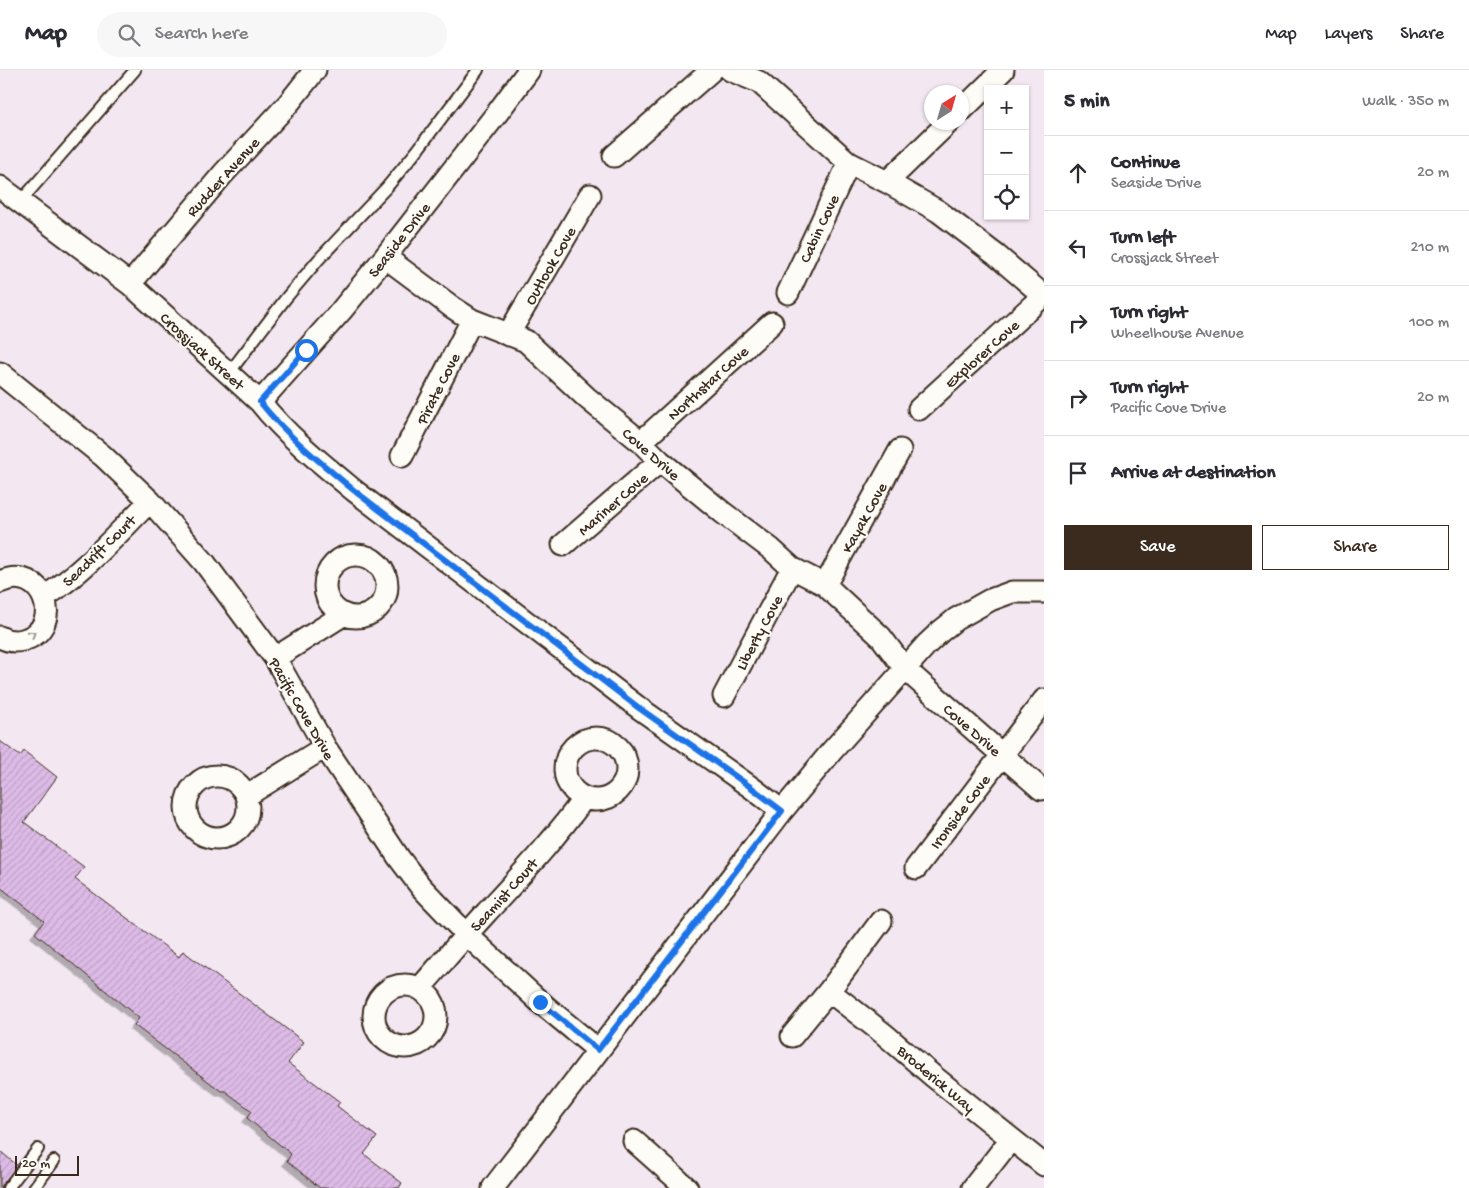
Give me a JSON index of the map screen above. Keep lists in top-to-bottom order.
{
  "streets": {
    "street": [
      "Rudder Avenue",
      "Cabin Cove",
      "Seaside Drive",
      "Outlook Cove",
      "Crossjack Street",
      "Explorer Cove",
      "Northstar Cove",
      "Pirate Cove",
      "Cove Drive",
      "Mariner Cove",
      "Kayak Cove",
      "Seadrift Court",
      "Liberty Cove",
      "Pacific Cove Drive",
      "Ironside Cove",
      "Seamist Court",
      "Broderick Way"
    ]
  },
  "crossings": [
    ["Rudder Avenue", "Crossjack Street"],
    ["Seaside Drive", "Crossjack Street"],
    ["Seaside Drive", "Cove Drive"],
    ["Outlook Cove", "Cove Drive"],
    ["Northstar Cove", "Cove Drive"],
    ["Pirate Cove", "Cove Drive"],
    ["Cove Drive", "Mariner Cove"],
    ["Cove Drive", "Kayak Cove"],
    ["Cove Drive", "Liberty Cove"],
    ["Cove Drive", "Ironside Cove"],
    ["Seadrift Court", "Pacific Cove Drive"],
    ["Pacific Cove Drive", "Seamist Court"]
  ],
  "scale_bar": "20 m",
  "north": "top right",
  "page": {
    "header": "Map",
    "search": "Search here",
    "nav": ["Map", "Layers", "Share"],
    "heading": ["5 min", "Walk · 350 m"],
    "map_buttons": ["+", "−"],
    "list": [
      ["Continue", "Seaside Drive", "20 m"],
      ["Turn left", "Crossjack Street", "210 m"],
      ["Turn right", "Wheelhouse Avenue", "100 m"],
      ["Turn right", "Pacific Cove Drive", "20 m"],
      "Arrive at destination"
    ],
    "buttons": ["Save", "Share"],
    "scale": "20 m"
  }
}
